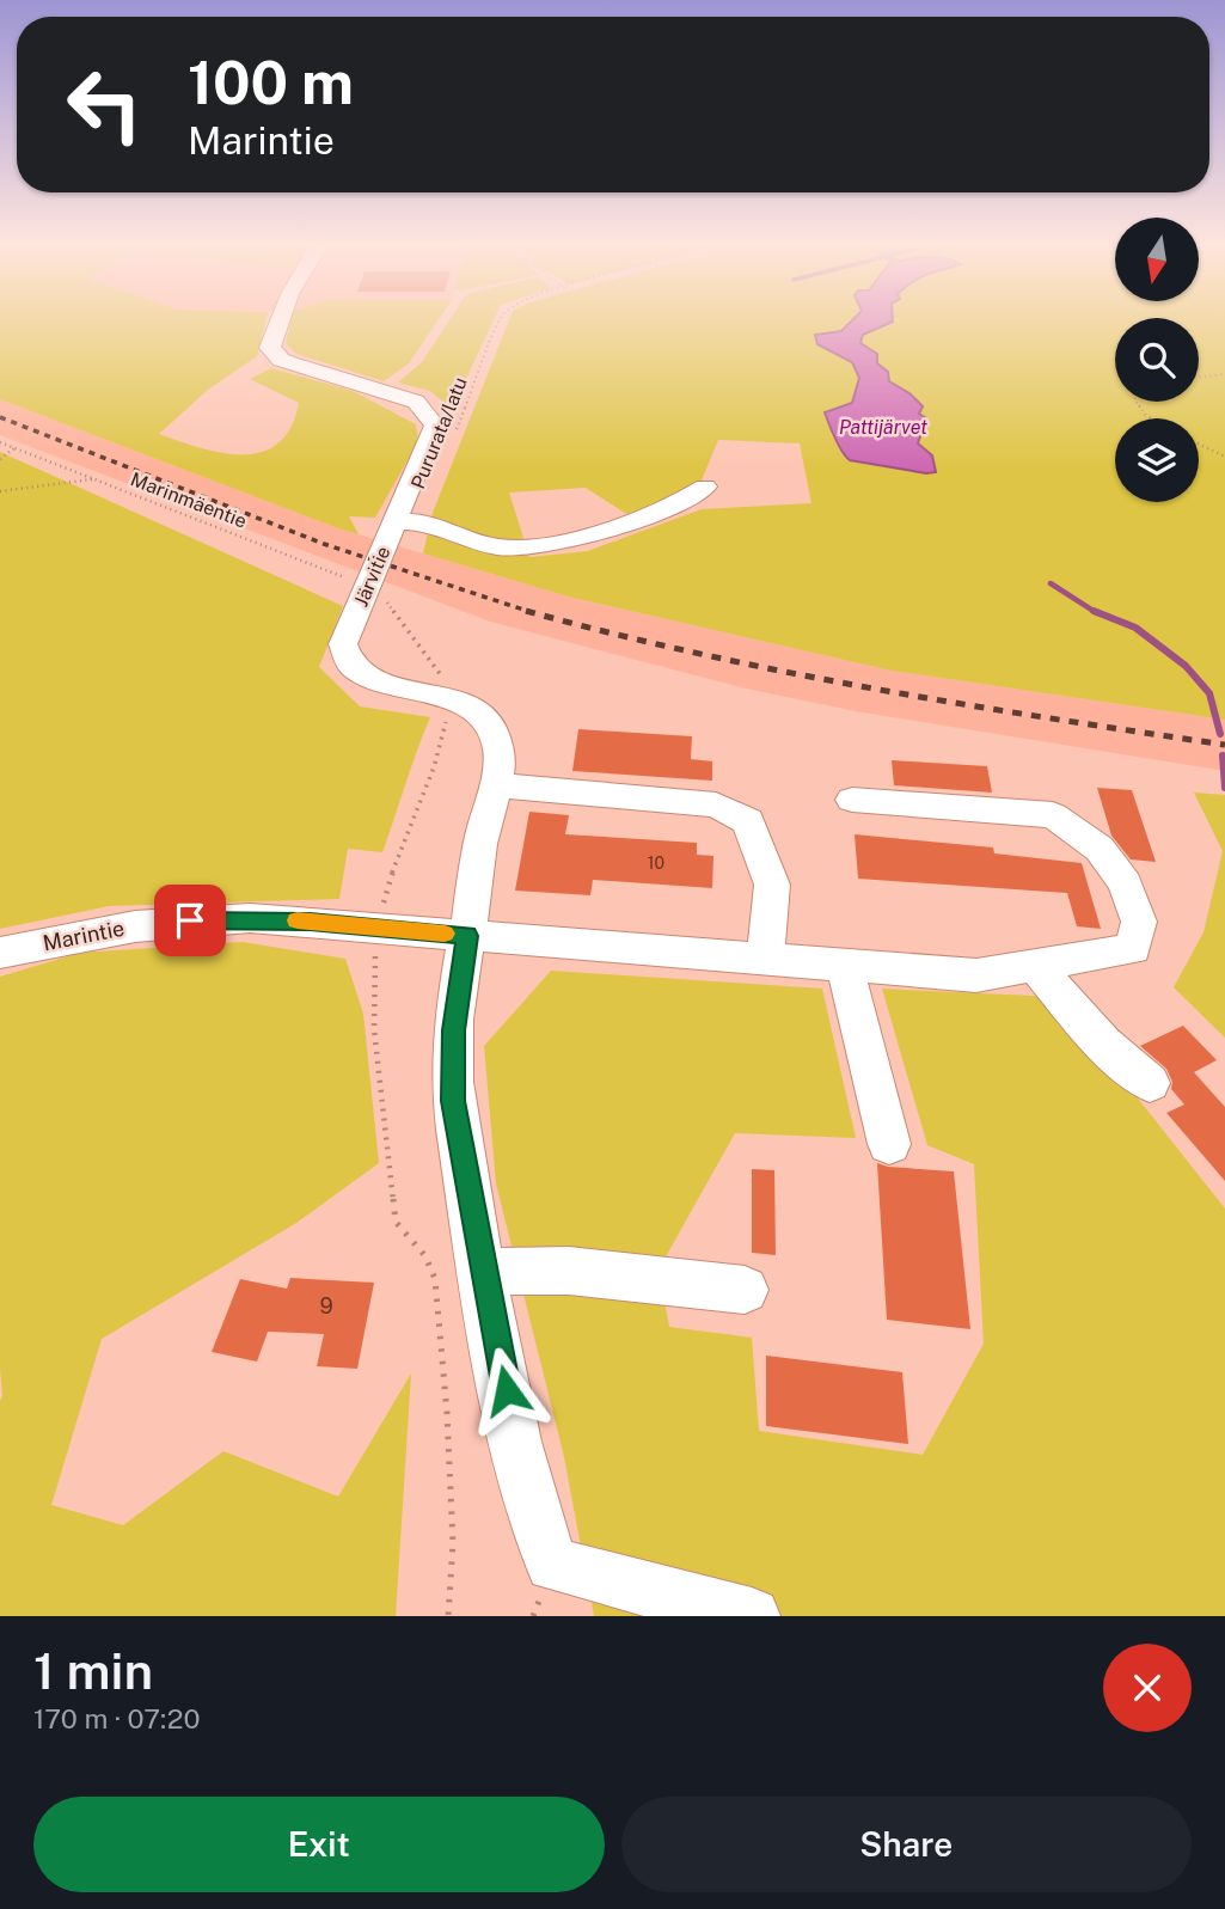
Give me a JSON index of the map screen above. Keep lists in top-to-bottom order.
{
  "streets": {
    "street": ["Järvitie", "Marintie"],
    "path": ["Pururata/latu", "Marinmäentie"]
  },
  "crossings": [
    ["Marinmäentie", "Järvitie"],
    ["Järvitie", "Marintie"]
  ],
  "water": ["Pattijärvet"],
  "house_numbers": ["10", "9"],
  "north": "bottom",
  "page": {
    "turn": ["100 m", "Marintie"],
    "heading": ["1 min", "170 m · 07:20"],
    "buttons": ["Exit", "Share"]
  }
}
